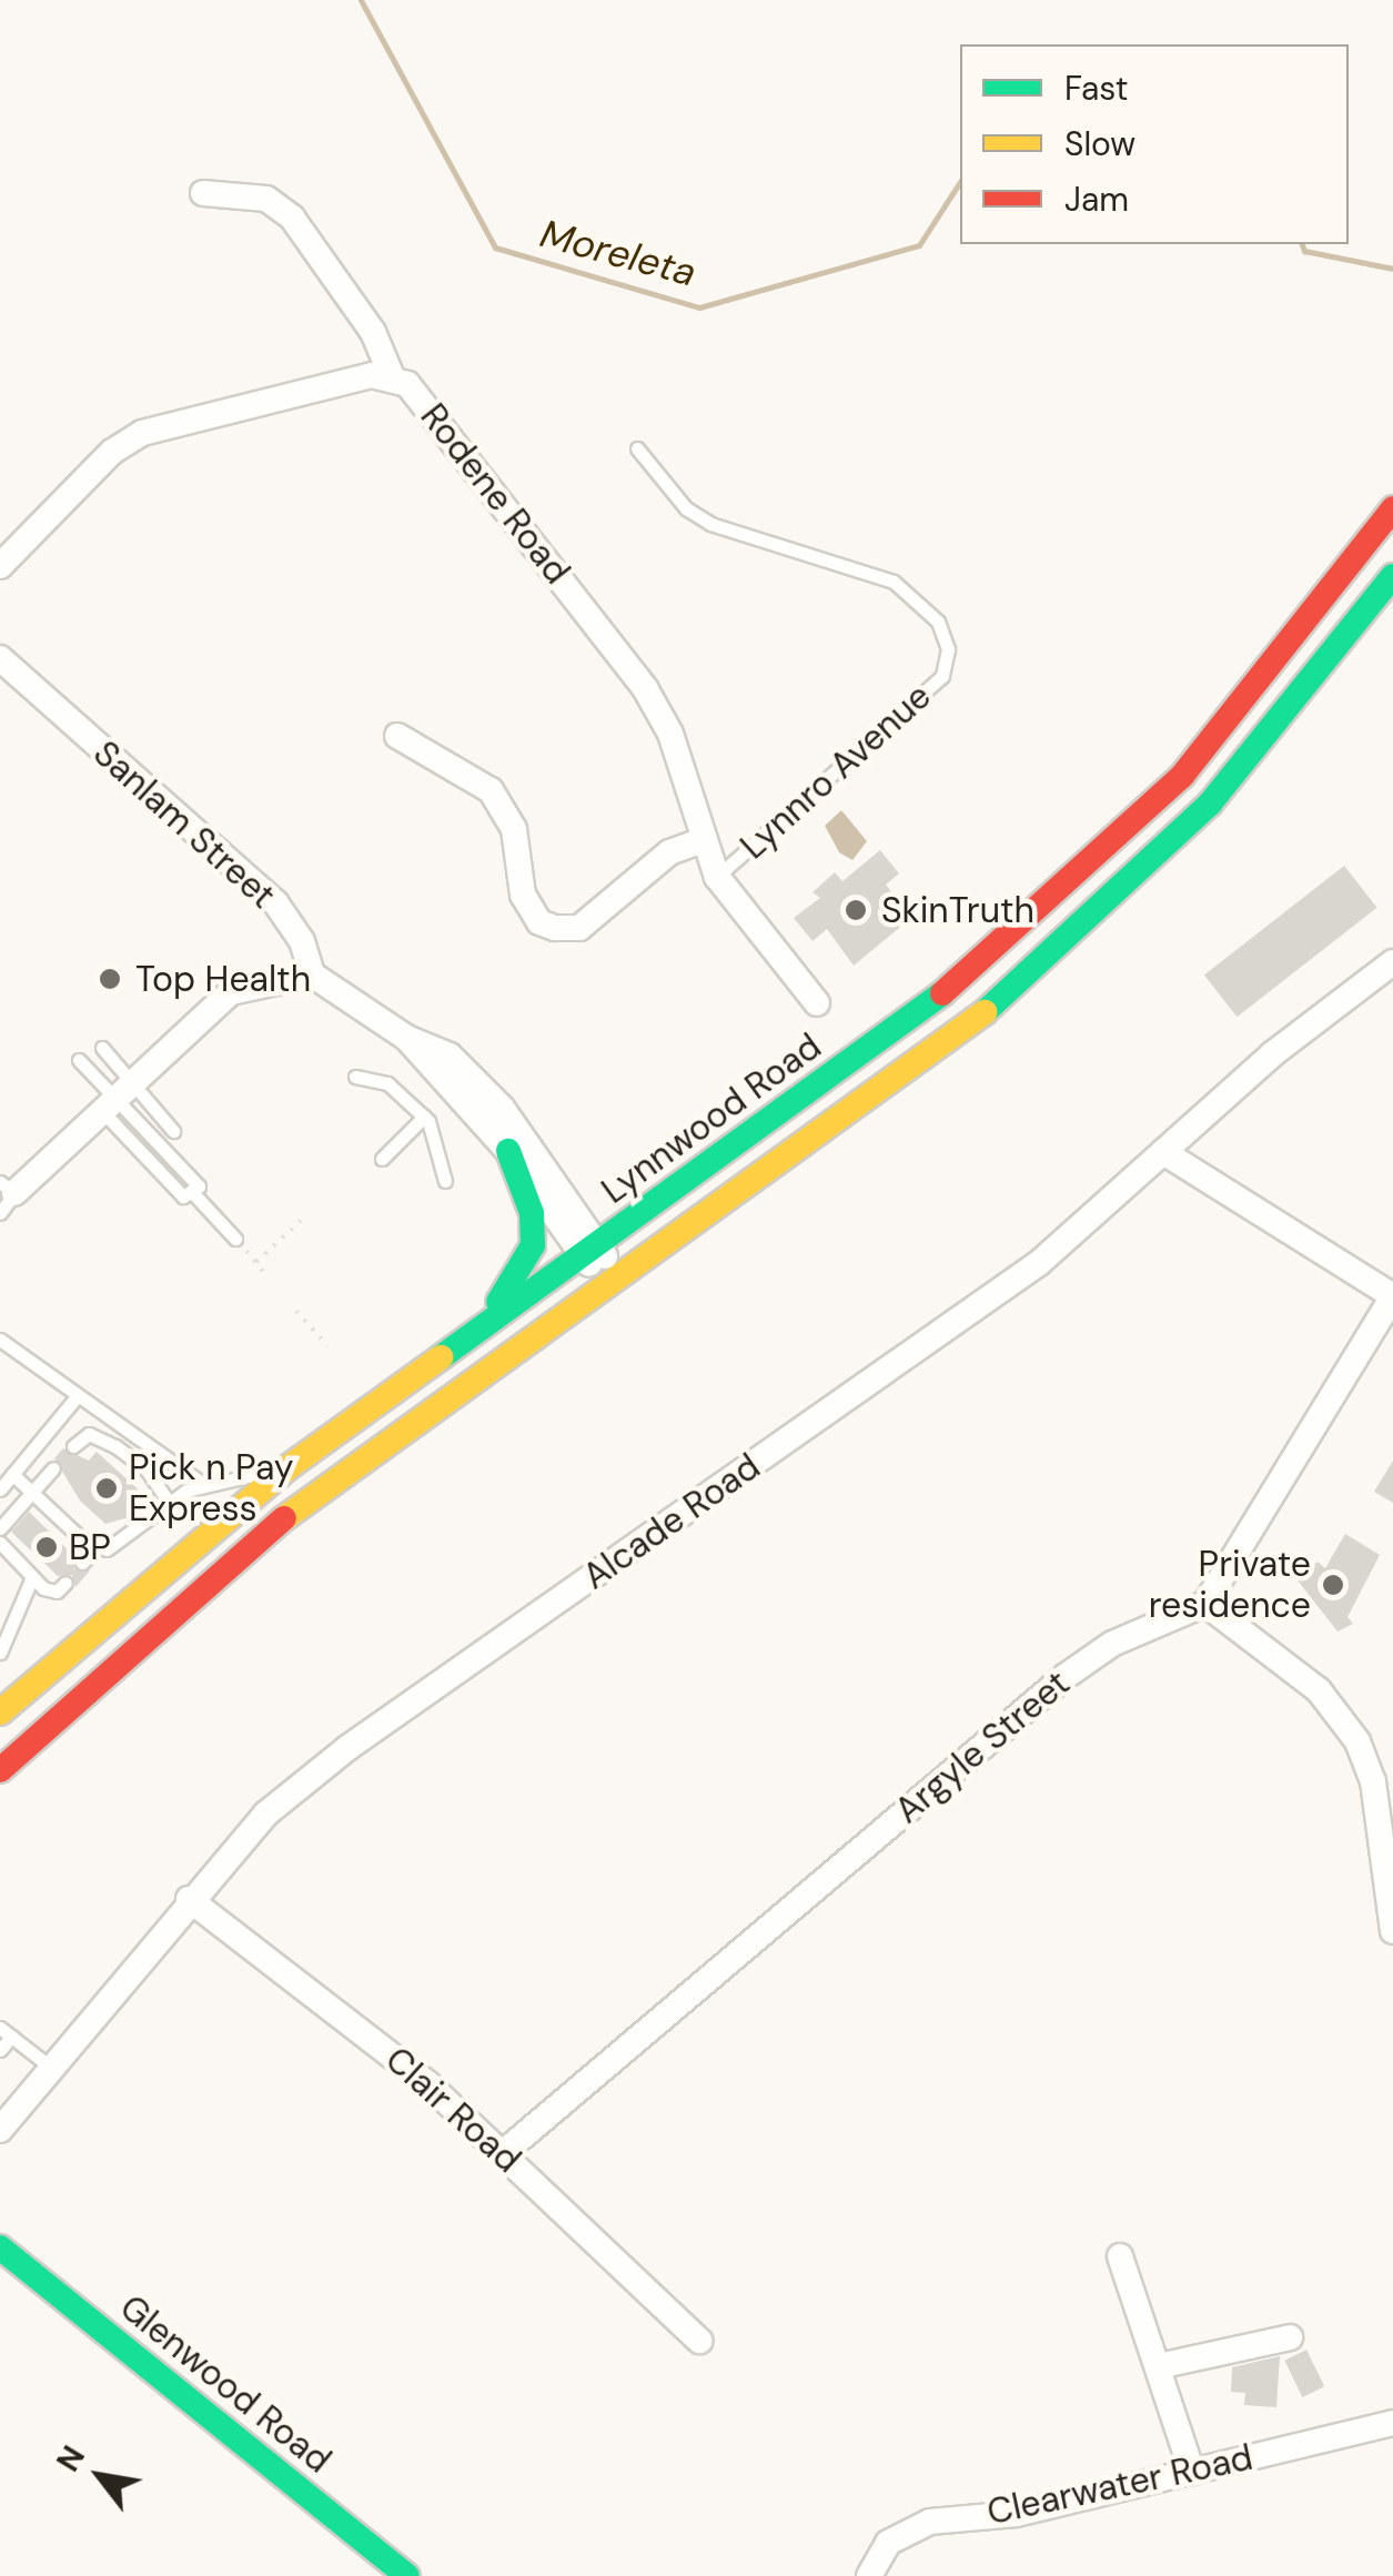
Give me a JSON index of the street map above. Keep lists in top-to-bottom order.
{
  "streets": {
    "main road": ["Lynnwood Road", "Glenwood Road"],
    "street": [
      "Rodene Road",
      "Sanlam Street",
      "Alcade Road",
      "Argyle Street",
      "Clair Road",
      "Clearwater Road"
    ],
    "lane": ["Lynnro Avenue"]
  },
  "crossings": [
    ["Rodene Road", "Lynnro Avenue"],
    ["Alcade Road", "Clair Road"],
    ["Argyle Street", "Clair Road"]
  ],
  "water": ["Moreleta"],
  "places": [
    "SkinTruth",
    "Top Health",
    "Pick n Pay Express",
    "BP",
    "Private residence"
  ],
  "legend": ["Fast", "Slow", "Jam"],
  "north": "top left"
}
